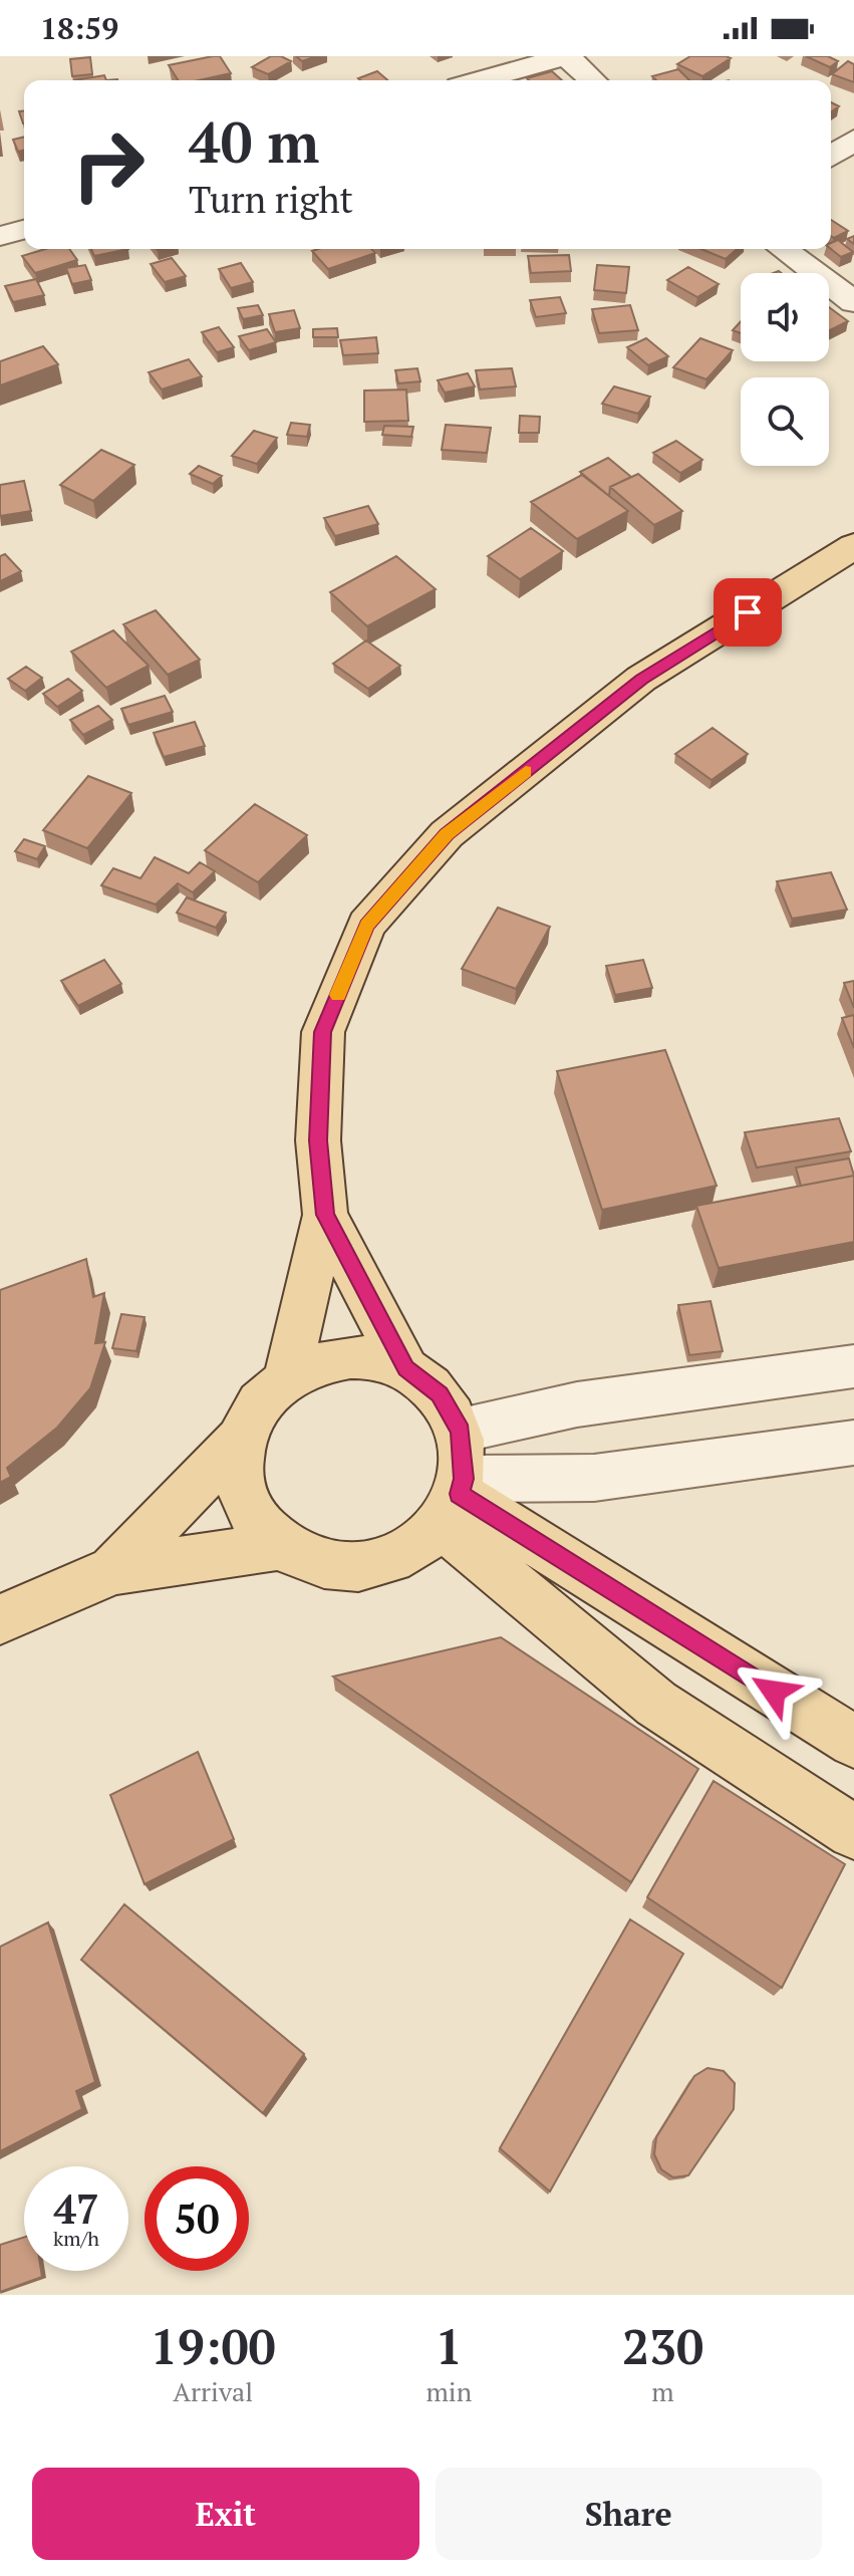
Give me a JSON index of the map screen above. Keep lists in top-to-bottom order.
{
  "page": {
    "status": "18:59",
    "turn": ["40 m", "Turn right"],
    "speed": "47 km/h",
    "limit": "50",
    "eta": [
      "19:00",
      "Arrival",
      "1",
      "min",
      "230",
      "m"
    ],
    "buttons": ["Exit", "Share"]
  }
}
